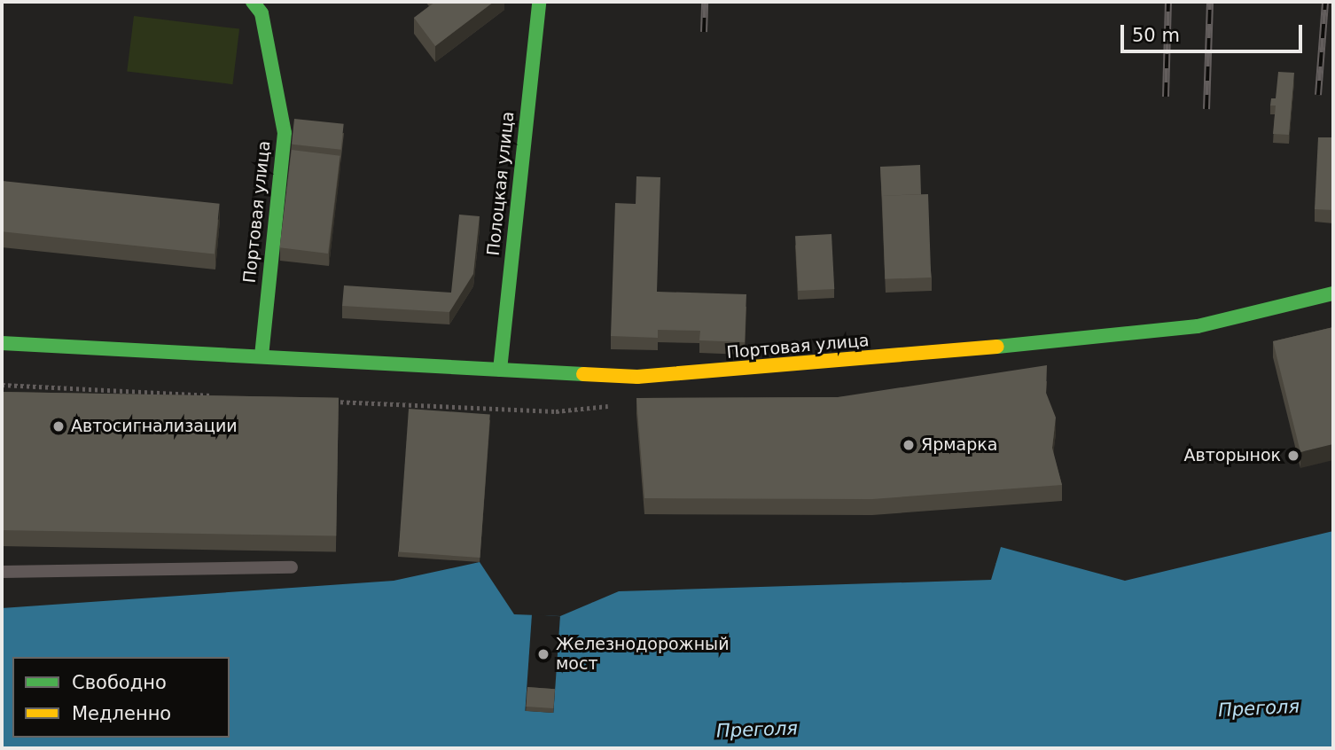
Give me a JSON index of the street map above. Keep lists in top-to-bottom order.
{
  "streets": {
    "main road": ["Полоцкая улица", "Портовая улица"]
  },
  "crossings": [
    ["Полоцкая улица", "Портовая улица"]
  ],
  "water": ["Преголя"],
  "places": [
    "Автосигнализации",
    "Ярмарка",
    "Авторынок",
    "Железнодорожный мост"
  ],
  "legend": ["Свободно", "Медленно"],
  "scale_bar": "50 m"
}
